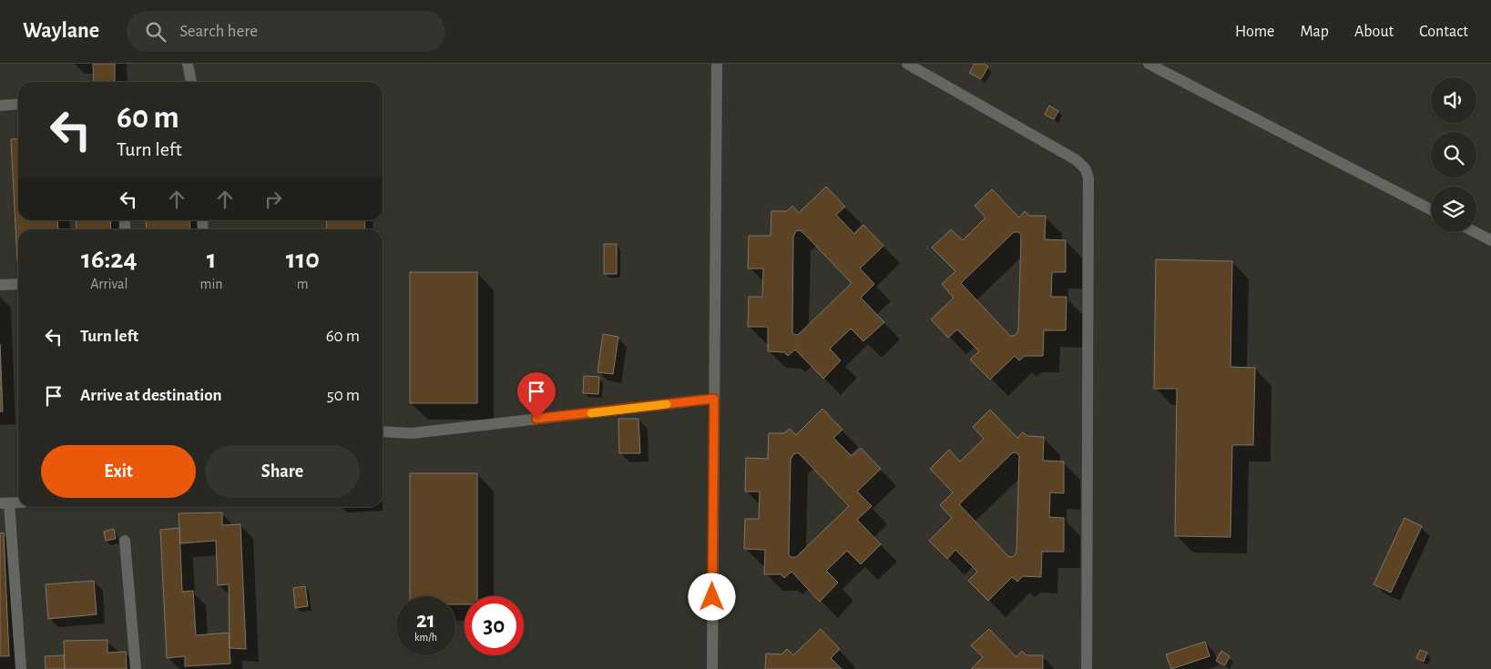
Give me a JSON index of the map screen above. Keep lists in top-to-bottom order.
{
  "page": {
    "header": "Waylane",
    "search": "Search here",
    "nav": [
      "Home",
      "Map",
      "About",
      "Contact"
    ],
    "turn": ["60 m", "Turn left"],
    "eta": [
      "16:24",
      "Arrival",
      "1",
      "min",
      "110",
      "m"
    ],
    "list": [
      {
        "name": "Turn left",
        "value": "60 m"
      },
      {
        "name": "Arrive at destination",
        "value": "50 m"
      }
    ],
    "buttons": ["Exit", "Share"],
    "speed": "21 km/h",
    "limit": "30"
  }
}
